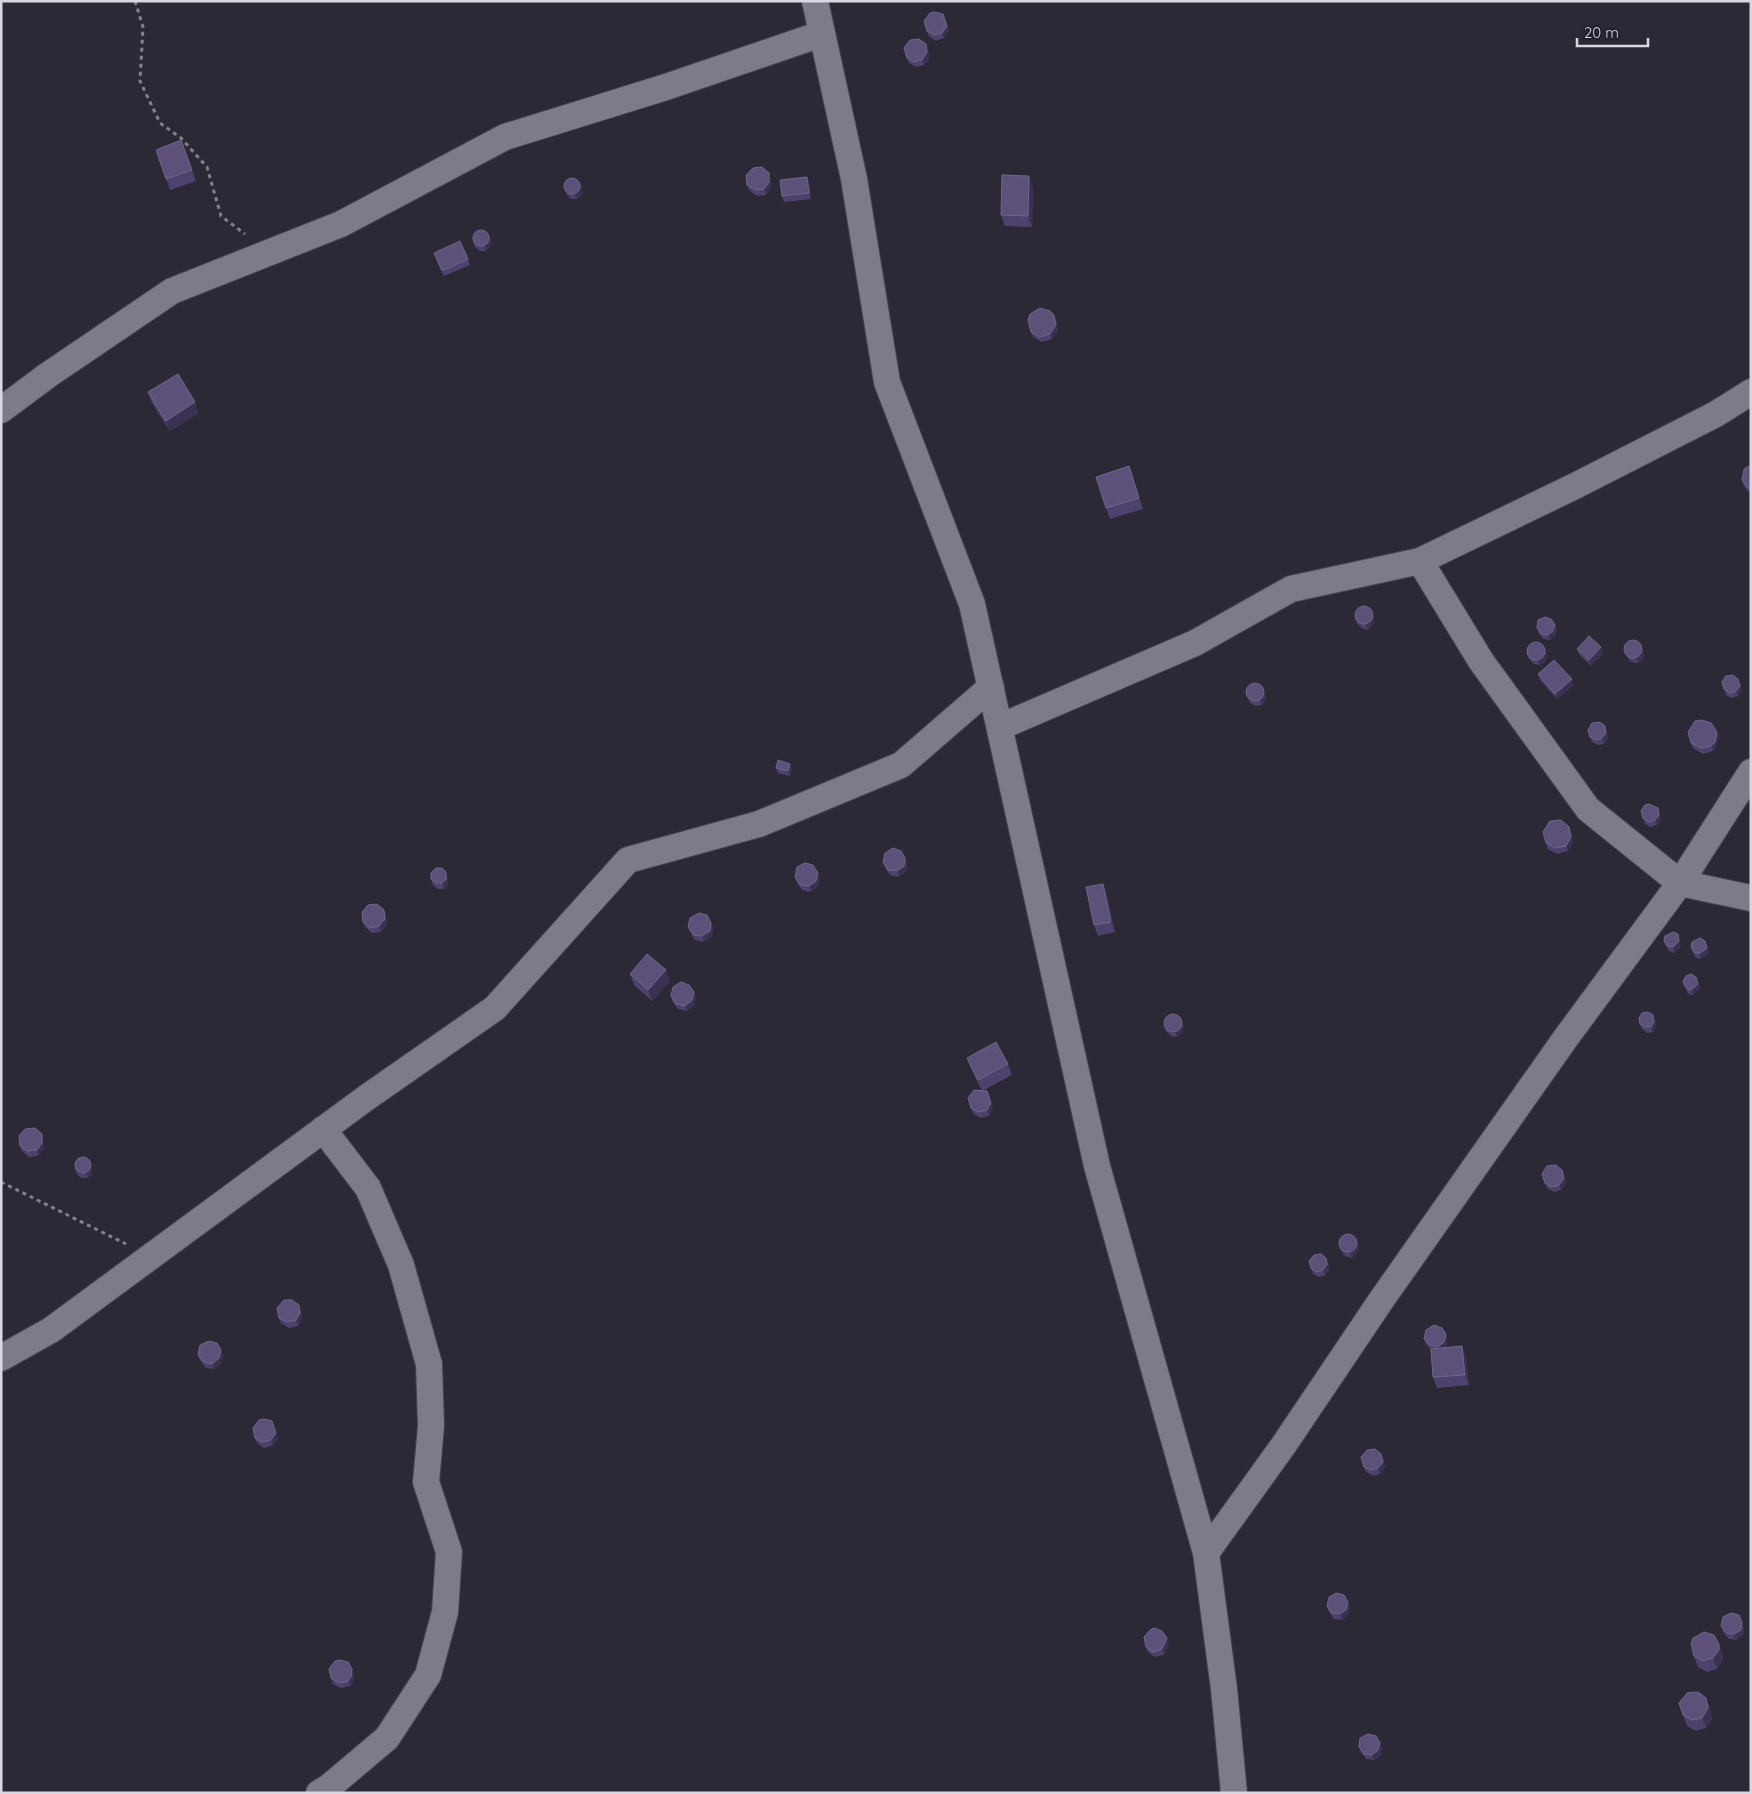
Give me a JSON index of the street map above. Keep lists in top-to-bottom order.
{
  "scale_bar": "20 m"
}
